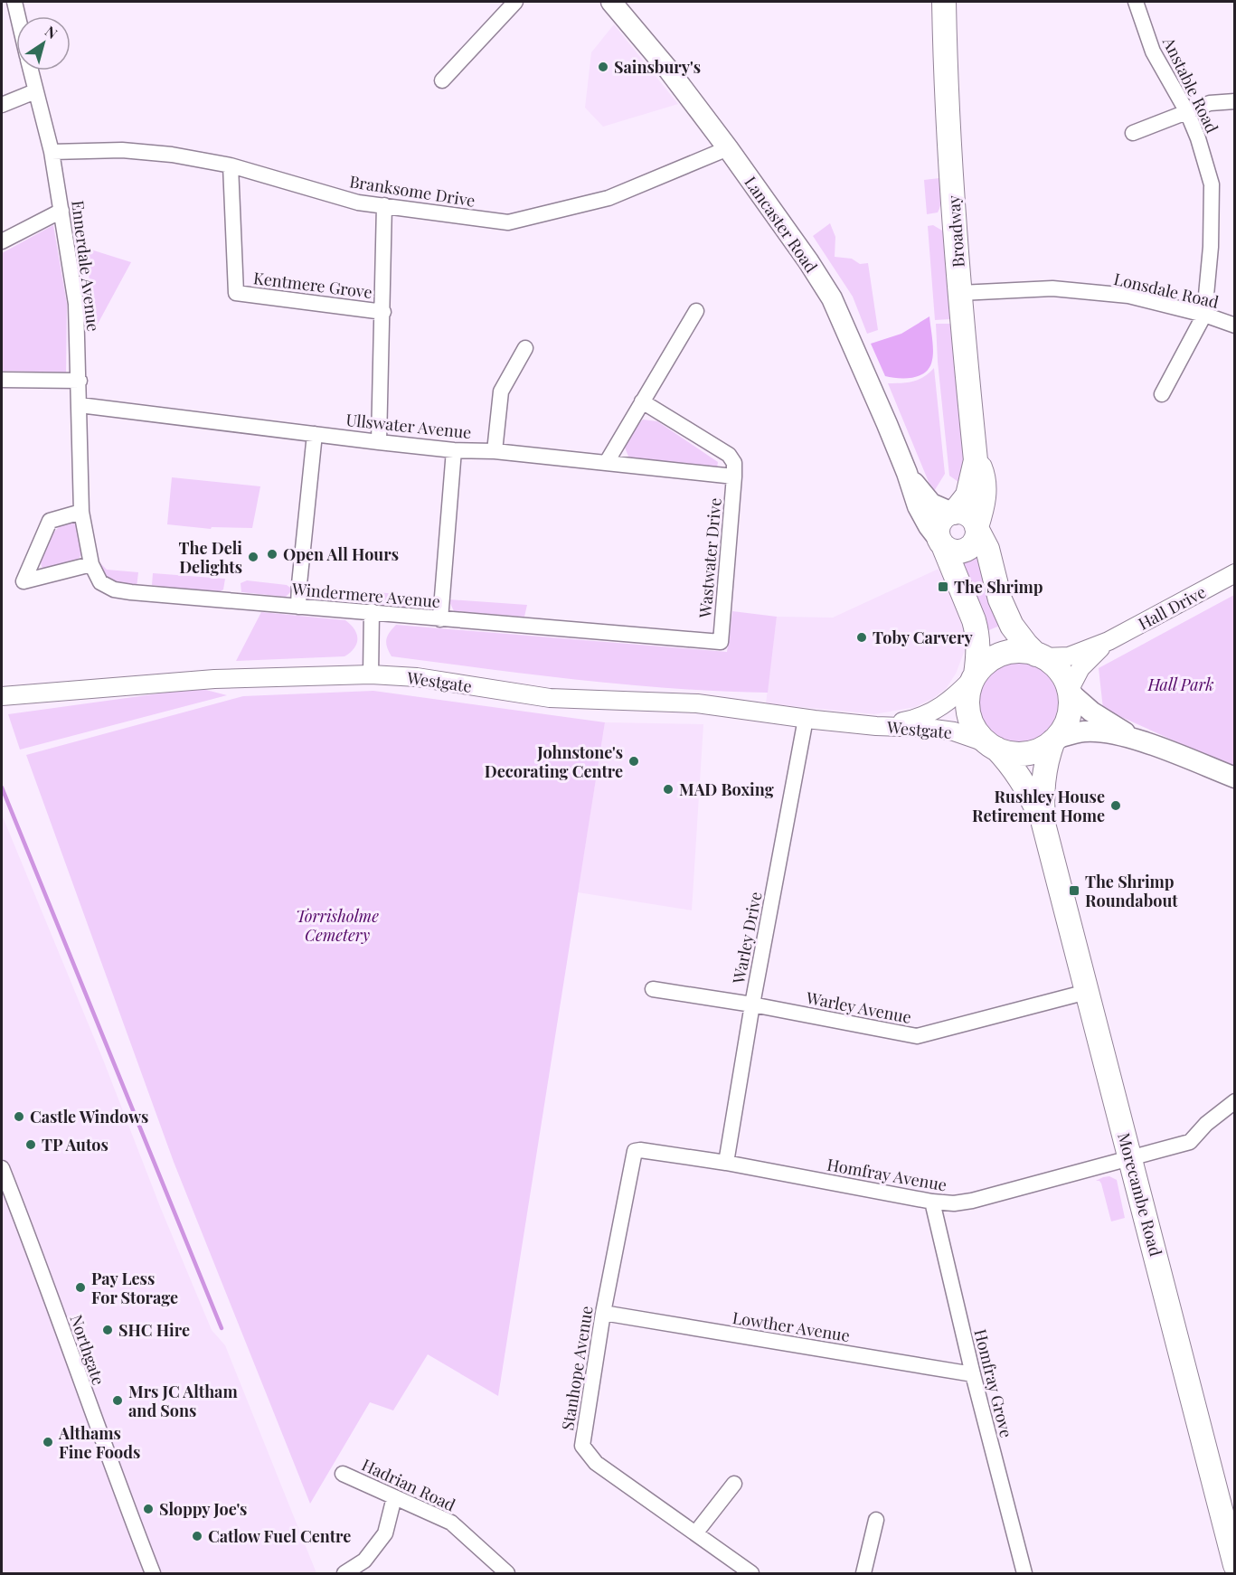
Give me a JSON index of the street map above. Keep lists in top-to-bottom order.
{
  "streets": {
    "main road": ["Lancaster Road", "Broadway", "Morecambe Road"],
    "street": [
      "Anstable Road",
      "Branksome Drive",
      "Ennerdale Avenue",
      "Kentmere Grove",
      "Lonsdale Road",
      "Ullswater Avenue",
      "Wastwater Drive",
      "Windermere Avenue",
      "Hall Drive",
      "Westgate",
      "Warley Drive",
      "Warley Avenue",
      "Homfray Avenue",
      "Lowther Avenue",
      "Northgate",
      "Stanhope Avenue",
      "Homfray Grove",
      "Hadrian Road"
    ]
  },
  "crossings": [
    ["Anstable Road", "Lonsdale Road"],
    ["Branksome Drive", "Lancaster Road"],
    ["Branksome Drive", "Ennerdale Avenue"],
    ["Branksome Drive", "Kentmere Grove"],
    ["Lancaster Road", "Broadway"],
    ["Lancaster Road", "Hall Drive"],
    ["Lancaster Road", "Westgate"],
    ["Lancaster Road", "Morecambe Road"],
    ["Broadway", "Lonsdale Road"],
    ["Ennerdale Avenue", "Ullswater Avenue"],
    ["Ennerdale Avenue", "Windermere Avenue"],
    ["Ullswater Avenue", "Wastwater Drive"],
    ["Wastwater Drive", "Windermere Avenue"],
    ["Hall Drive", "Westgate"],
    ["Hall Drive", "Morecambe Road"],
    ["Westgate", "Warley Drive"],
    ["Westgate", "Morecambe Road"],
    ["Warley Drive", "Warley Avenue"],
    ["Warley Drive", "Homfray Avenue"],
    ["Warley Avenue", "Morecambe Road"],
    ["Homfray Avenue", "Morecambe Road"],
    ["Homfray Avenue", "Stanhope Avenue"],
    ["Homfray Avenue", "Homfray Grove"],
    ["Lowther Avenue", "Stanhope Avenue"],
    ["Lowther Avenue", "Homfray Grove"]
  ],
  "parks": ["Hall Park", "Torrisholme Cemetery"],
  "places": {
    "other": [
      "Sainsbury's",
      "Open All Hours",
      "The Deli Delights",
      "Toby Carvery",
      "Johnstone's Decorating Centre",
      "MAD Boxing",
      "Rushley House Retirement Home",
      "Castle Windows",
      "TP Autos",
      "Pay Less For Storage",
      "SHC Hire",
      "Mrs JC Altham and Sons",
      "Althams Fine Foods",
      "Sloppy Joe's",
      "Catlow Fuel Centre"
    ],
    "transit": ["The Shrimp", "The Shrimp Roundabout"]
  },
  "north": "top right"
}
